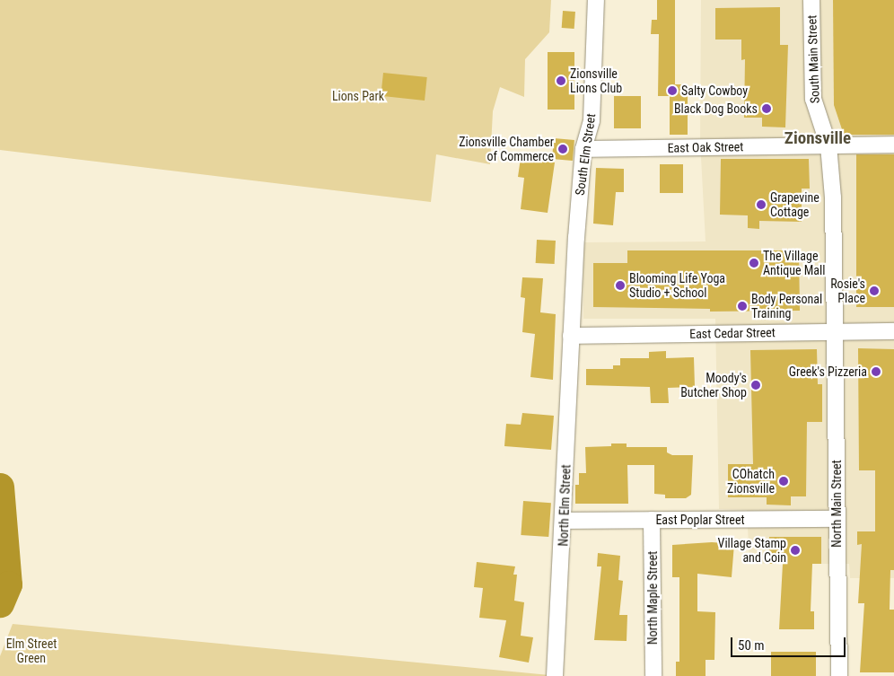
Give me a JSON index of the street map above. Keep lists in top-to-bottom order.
{
  "streets": {
    "street": [
      "South Main Street",
      "East Oak Street",
      "South Elm Street",
      "East Cedar Street",
      "North Main Street",
      "North Elm Street",
      "East Poplar Street",
      "North Maple Street"
    ]
  },
  "crossings": [
    ["South Main Street", "East Oak Street"],
    ["South Main Street", "East Cedar Street"],
    ["South Main Street", "North Main Street"],
    ["East Oak Street", "South Elm Street"],
    ["South Elm Street", "East Cedar Street"],
    ["South Elm Street", "North Elm Street"],
    ["East Cedar Street", "North Main Street"],
    ["East Cedar Street", "North Elm Street"],
    ["North Main Street", "East Poplar Street"],
    ["North Elm Street", "East Poplar Street"],
    ["East Poplar Street", "North Maple Street"]
  ],
  "districts": ["Zionsville"],
  "parks": ["Lions Park", "Elm Street Green"],
  "places": [
    "Zionsville Lions Club",
    "Salty Cowboy",
    "Black Dog Books",
    "Zionsville Chamber of Commerce",
    "Grapevine Cottage",
    "The Village Antique Mall",
    "Blooming Life Yoga Studio + School",
    "Rosie's Place",
    "Body Personal Training",
    "Greek's Pizzeria",
    "Moody's Butcher Shop",
    "COhatch Zionsville",
    "Village Stamp and Coin"
  ],
  "scale_bar": "50 m"
}
